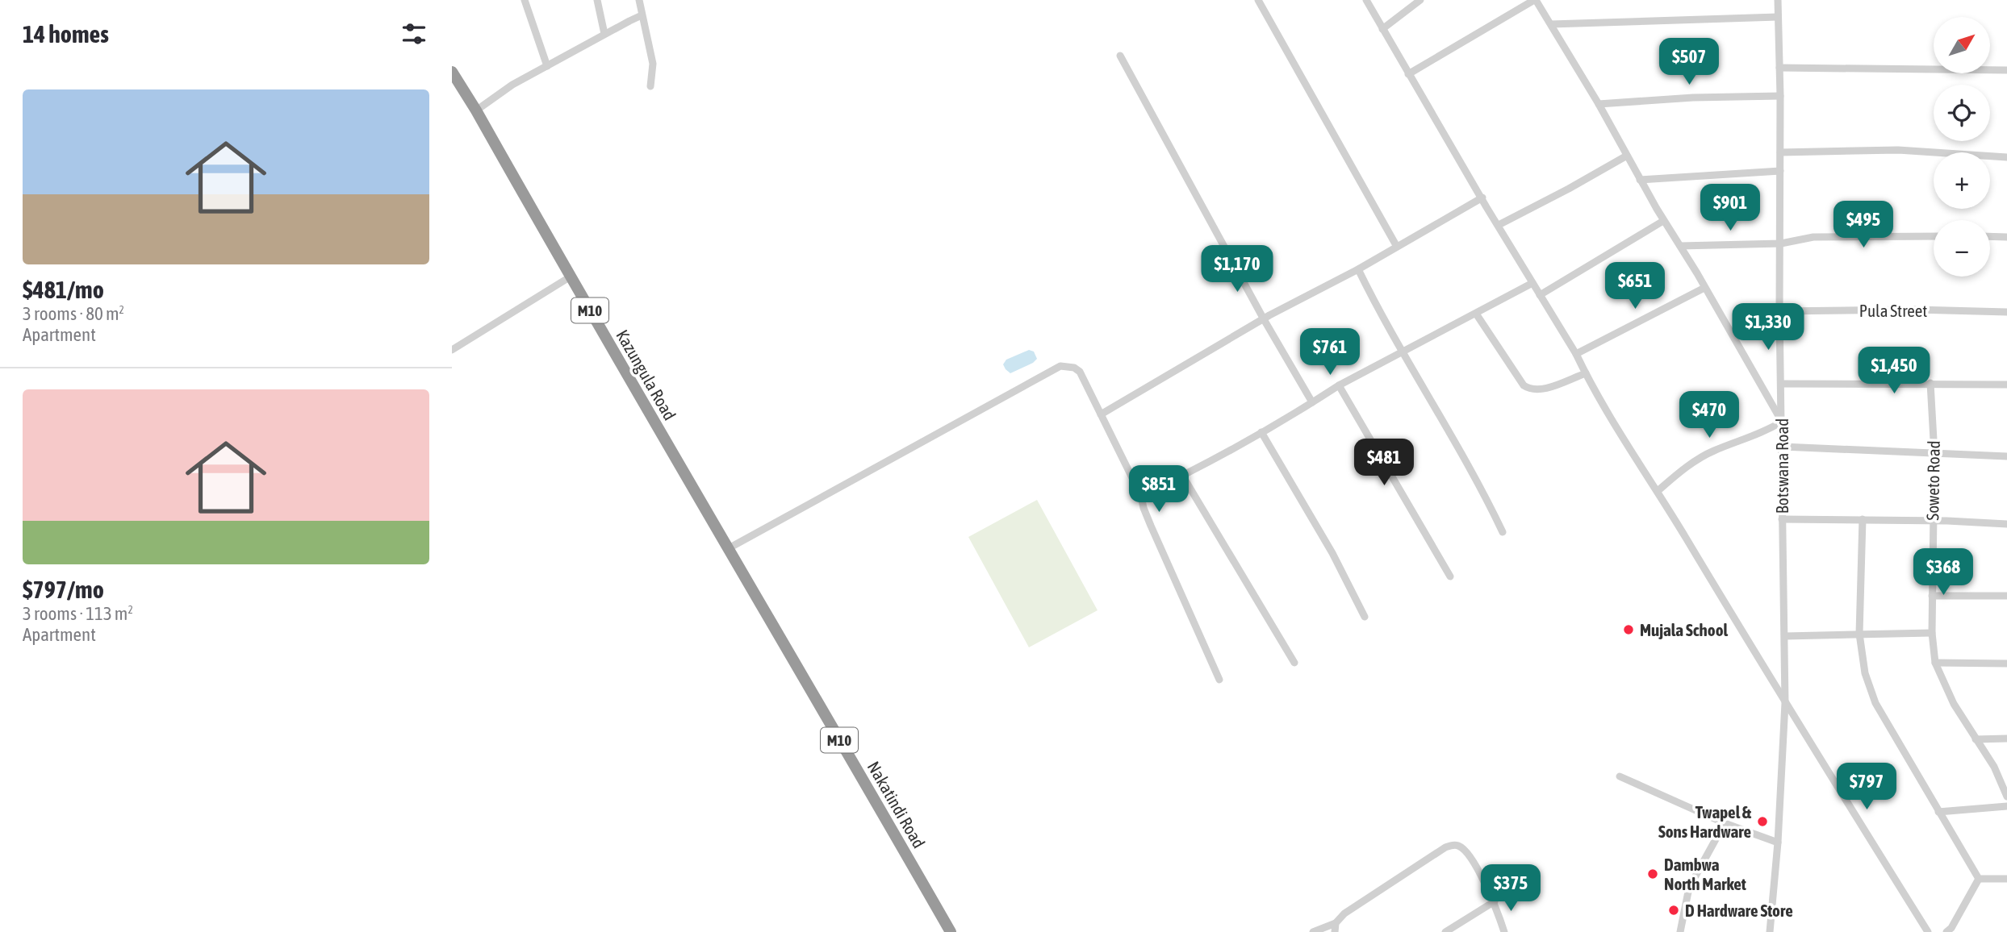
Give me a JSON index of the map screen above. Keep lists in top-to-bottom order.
{
  "streets": {
    "highway": ["M10", "Kazungula Road", "Nakatindi Road"],
    "street": ["Pula Street", "Botswana Road", "Soweto Road"]
  },
  "crossings": [
    ["Pula Street", "Botswana Road"],
    ["Kazungula Road", "Nakatindi Road"]
  ],
  "places": [
    "Mujala School",
    "Twapel & Sons Hardware",
    "Dambwa North Market",
    "D Hardware Store"
  ],
  "north": "top right",
  "page": {
    "heading": "14 homes",
    "map_buttons": ["+", "−"],
    "price": [
      "$507",
      "$901",
      "$495",
      "$1,170",
      "$651",
      "$1,330",
      "$761",
      "$1,450",
      "$470",
      "$481",
      "$851",
      "$368",
      "$797",
      "$375"
    ],
    "list": [
      {
        "name": "$481/mo",
        "note": "3 rooms · 80 m² · Apartment"
      },
      {
        "name": "$797/mo",
        "note": "3 rooms · 113 m² · Apartment"
      }
    ]
  }
}
